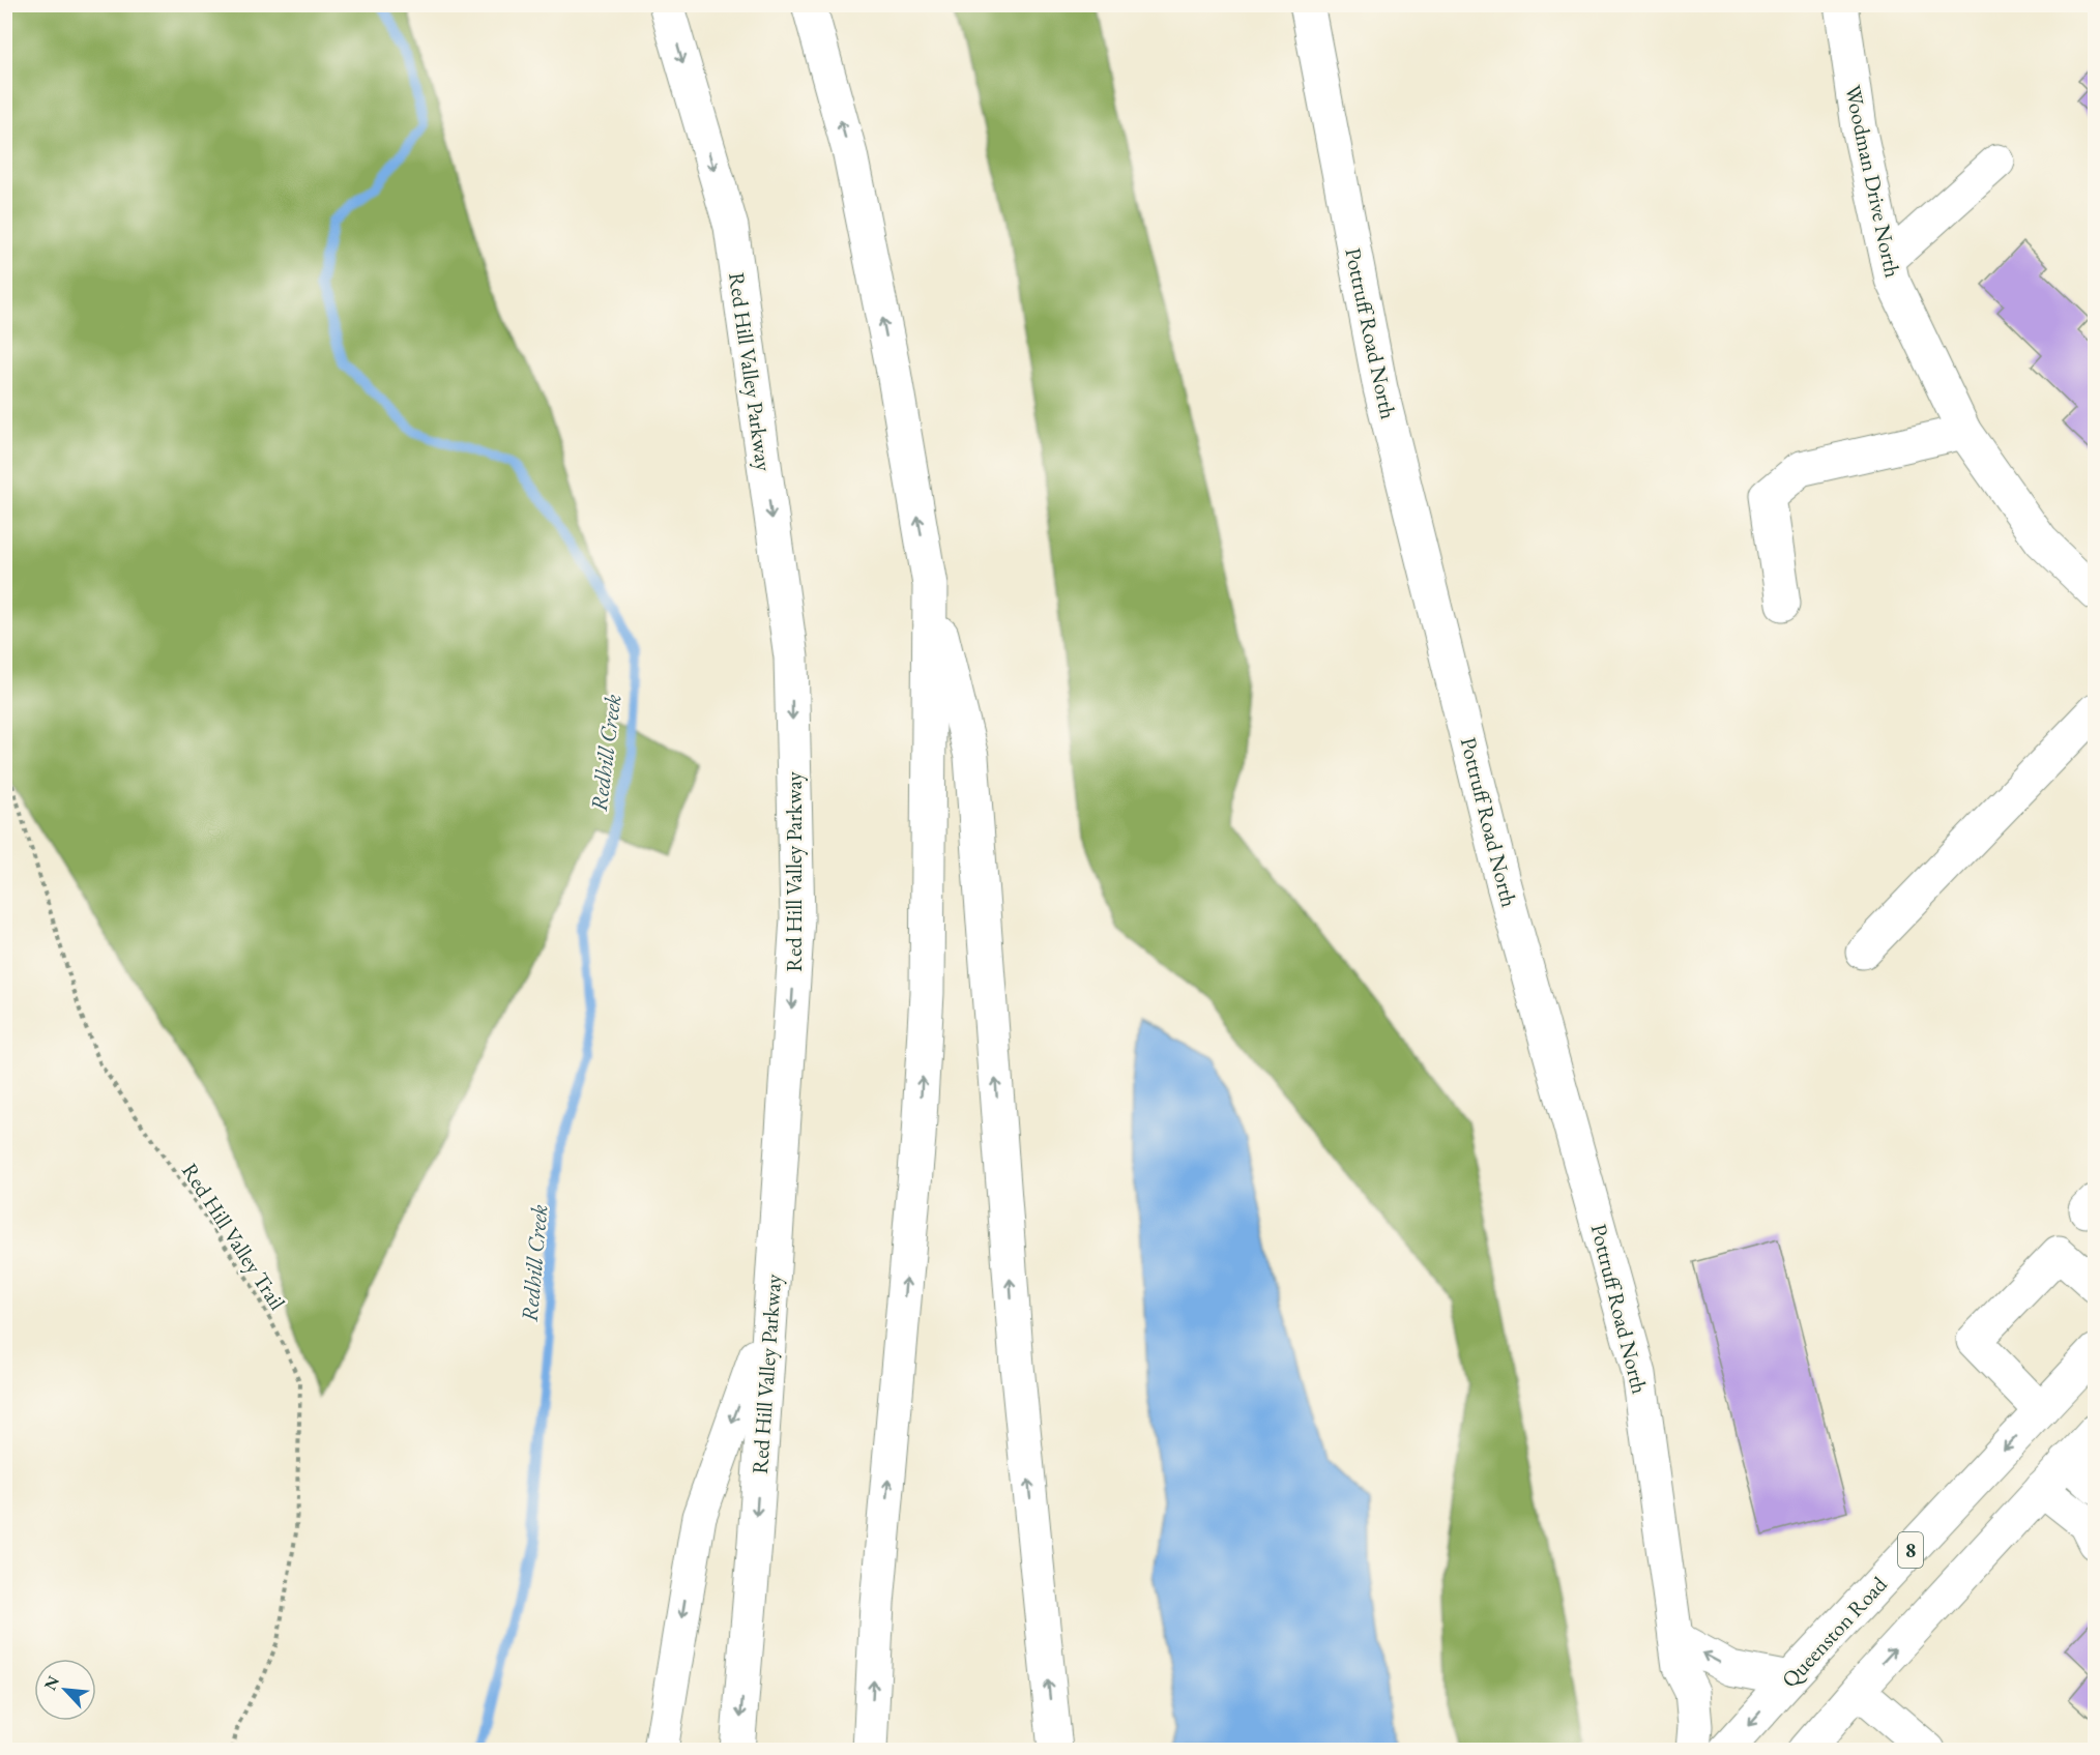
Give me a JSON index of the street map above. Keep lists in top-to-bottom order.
{
  "streets": {
    "main road": [
      "Woodman Drive North",
      "Pottruff Road North",
      "Red Hill Valley Parkway",
      "8",
      "Queenston Road"
    ],
    "path": ["Red Hill Valley Trail"]
  },
  "water": ["Redhill Creek"],
  "north": "top left"
}
